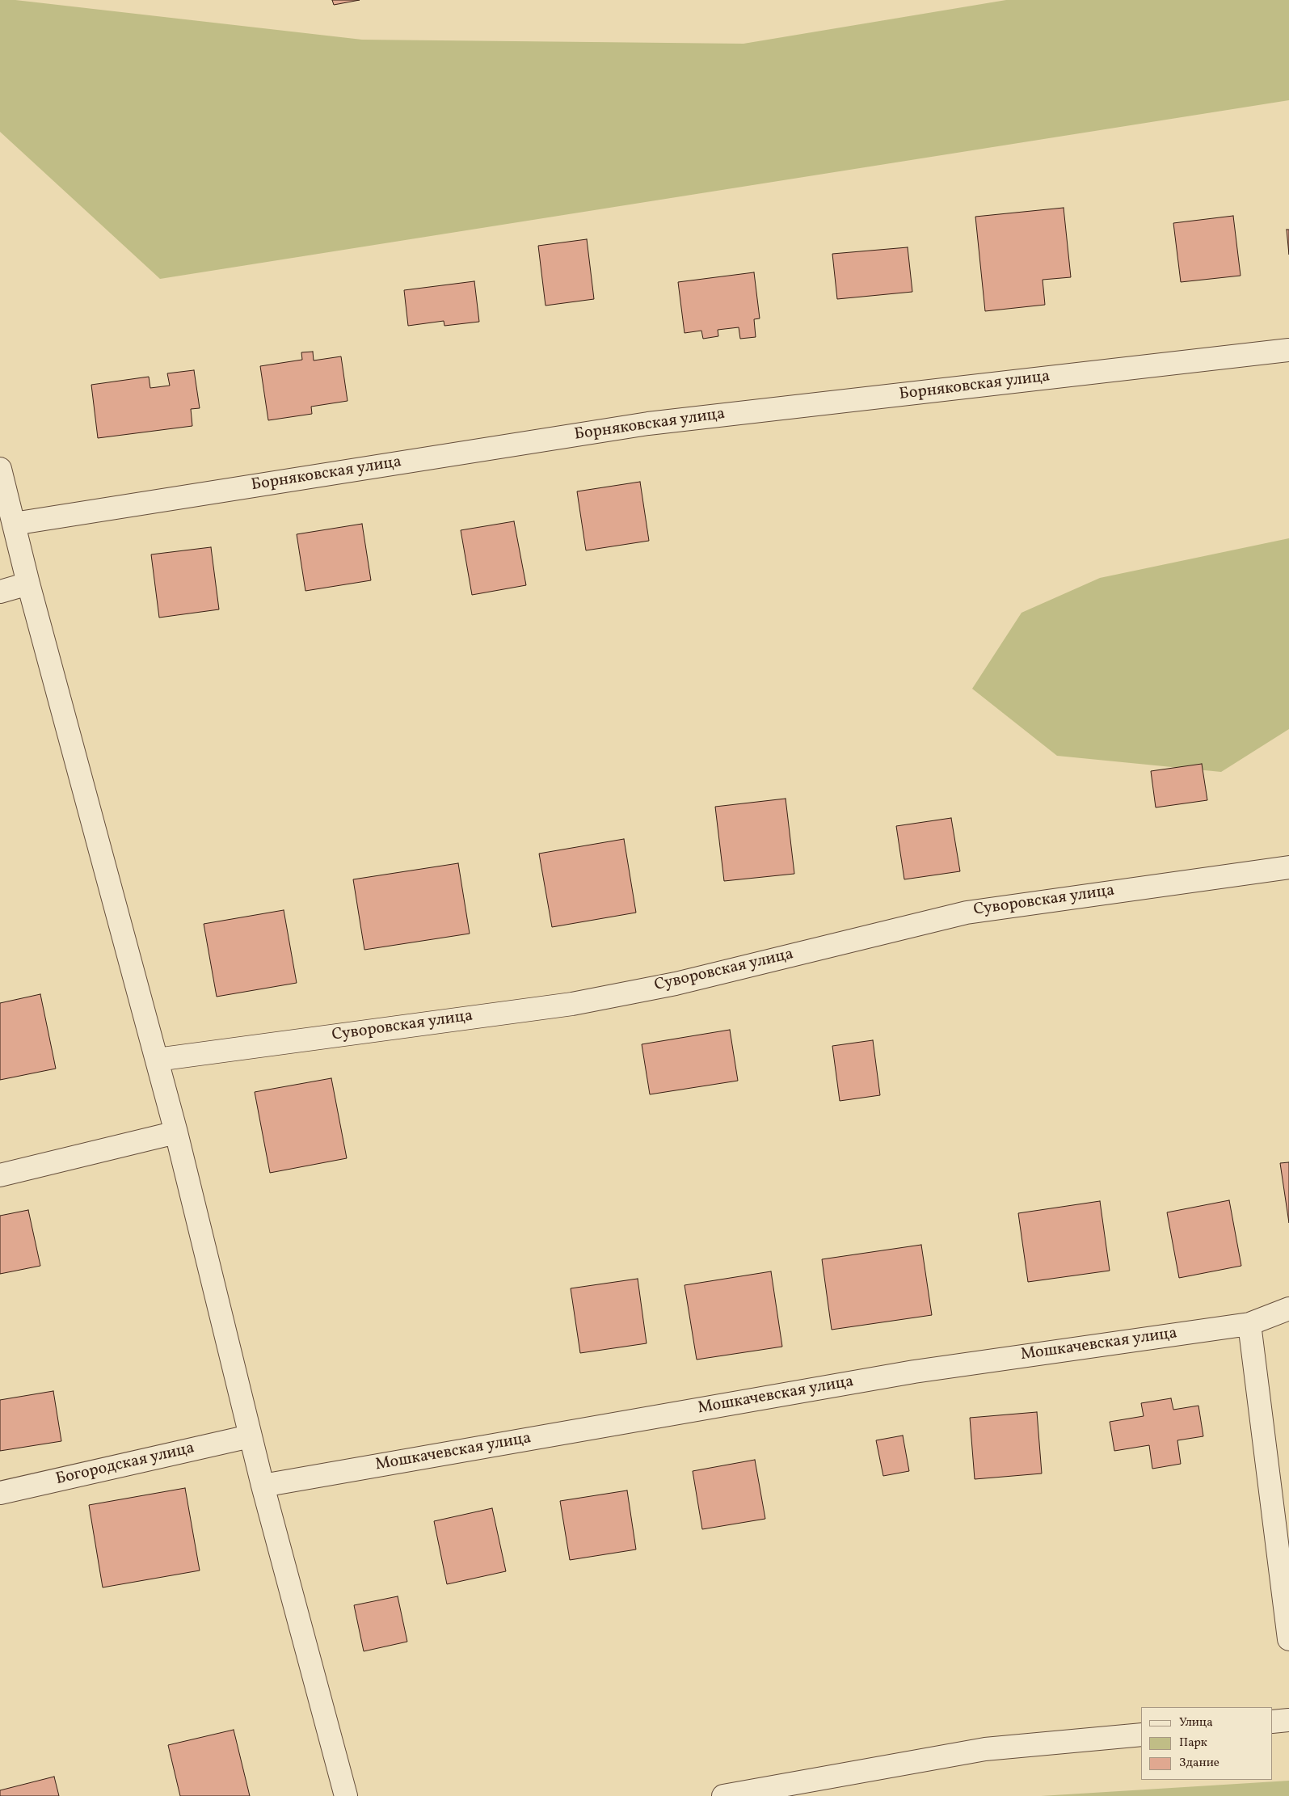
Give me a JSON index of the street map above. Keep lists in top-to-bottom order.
{
  "streets": {
    "street": [
      "Борняковская улица",
      "Суворовская улица",
      "Мошкачевская улица",
      "Богородская улица"
    ]
  },
  "legend": ["Улица", "Парк", "Здание"]
}
